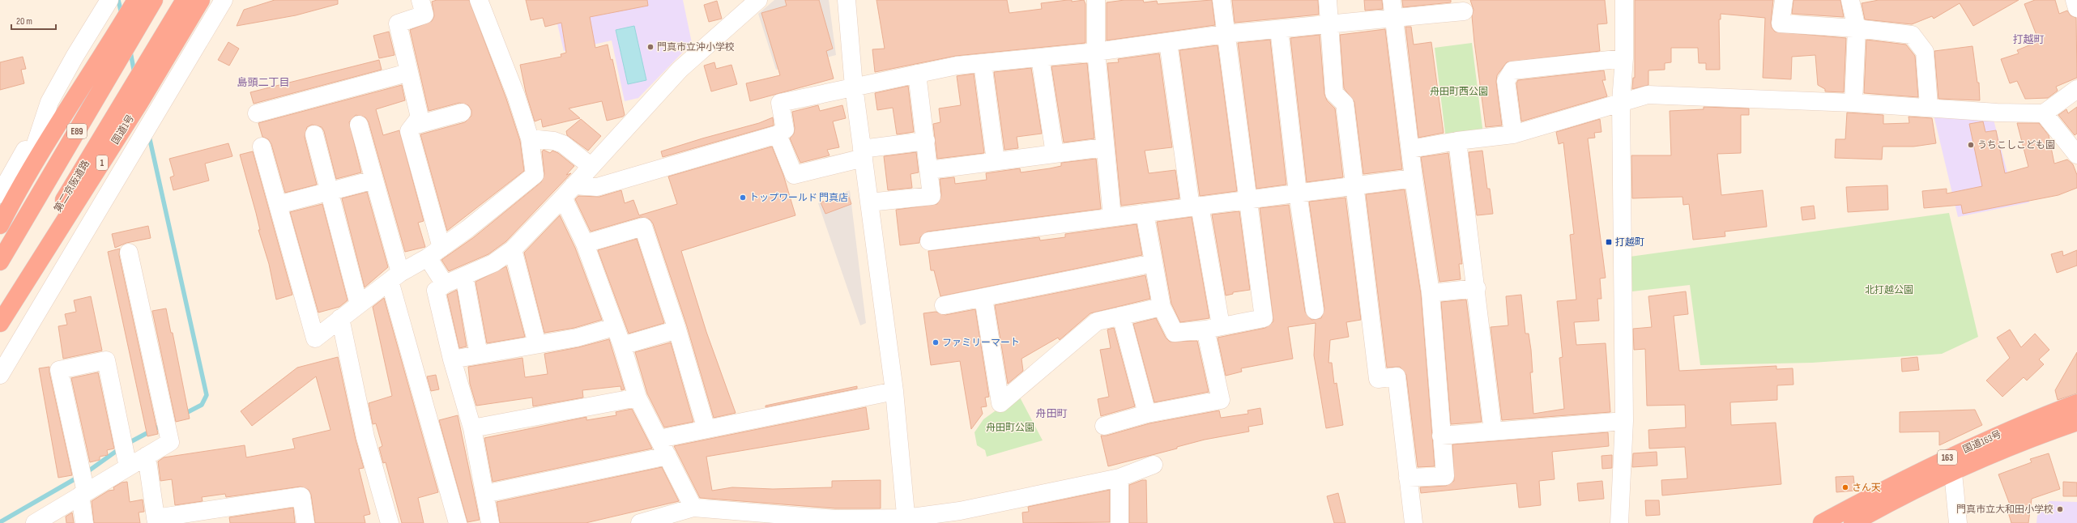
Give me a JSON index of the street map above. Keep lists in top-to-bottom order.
{
  "streets": {
    "highway": [
      "国道1号",
      "E89",
      "1",
      "第二京阪道路",
      "国道163号",
      "163"
    ]
  },
  "districts": ["打越町", "島頭二丁目", "舟田町"],
  "parks": ["舟田町西公園", "北打越公園", "舟田町公園"],
  "places": {
    "other": [
      "門真市立沖小学校",
      "うちこしこども園",
      "トップワールド 門真店",
      "ファミリーマート",
      "さん天",
      "門真市立大和田小学校"
    ],
    "transit": ["打越町"]
  },
  "scale_bar": "20 m"
}
